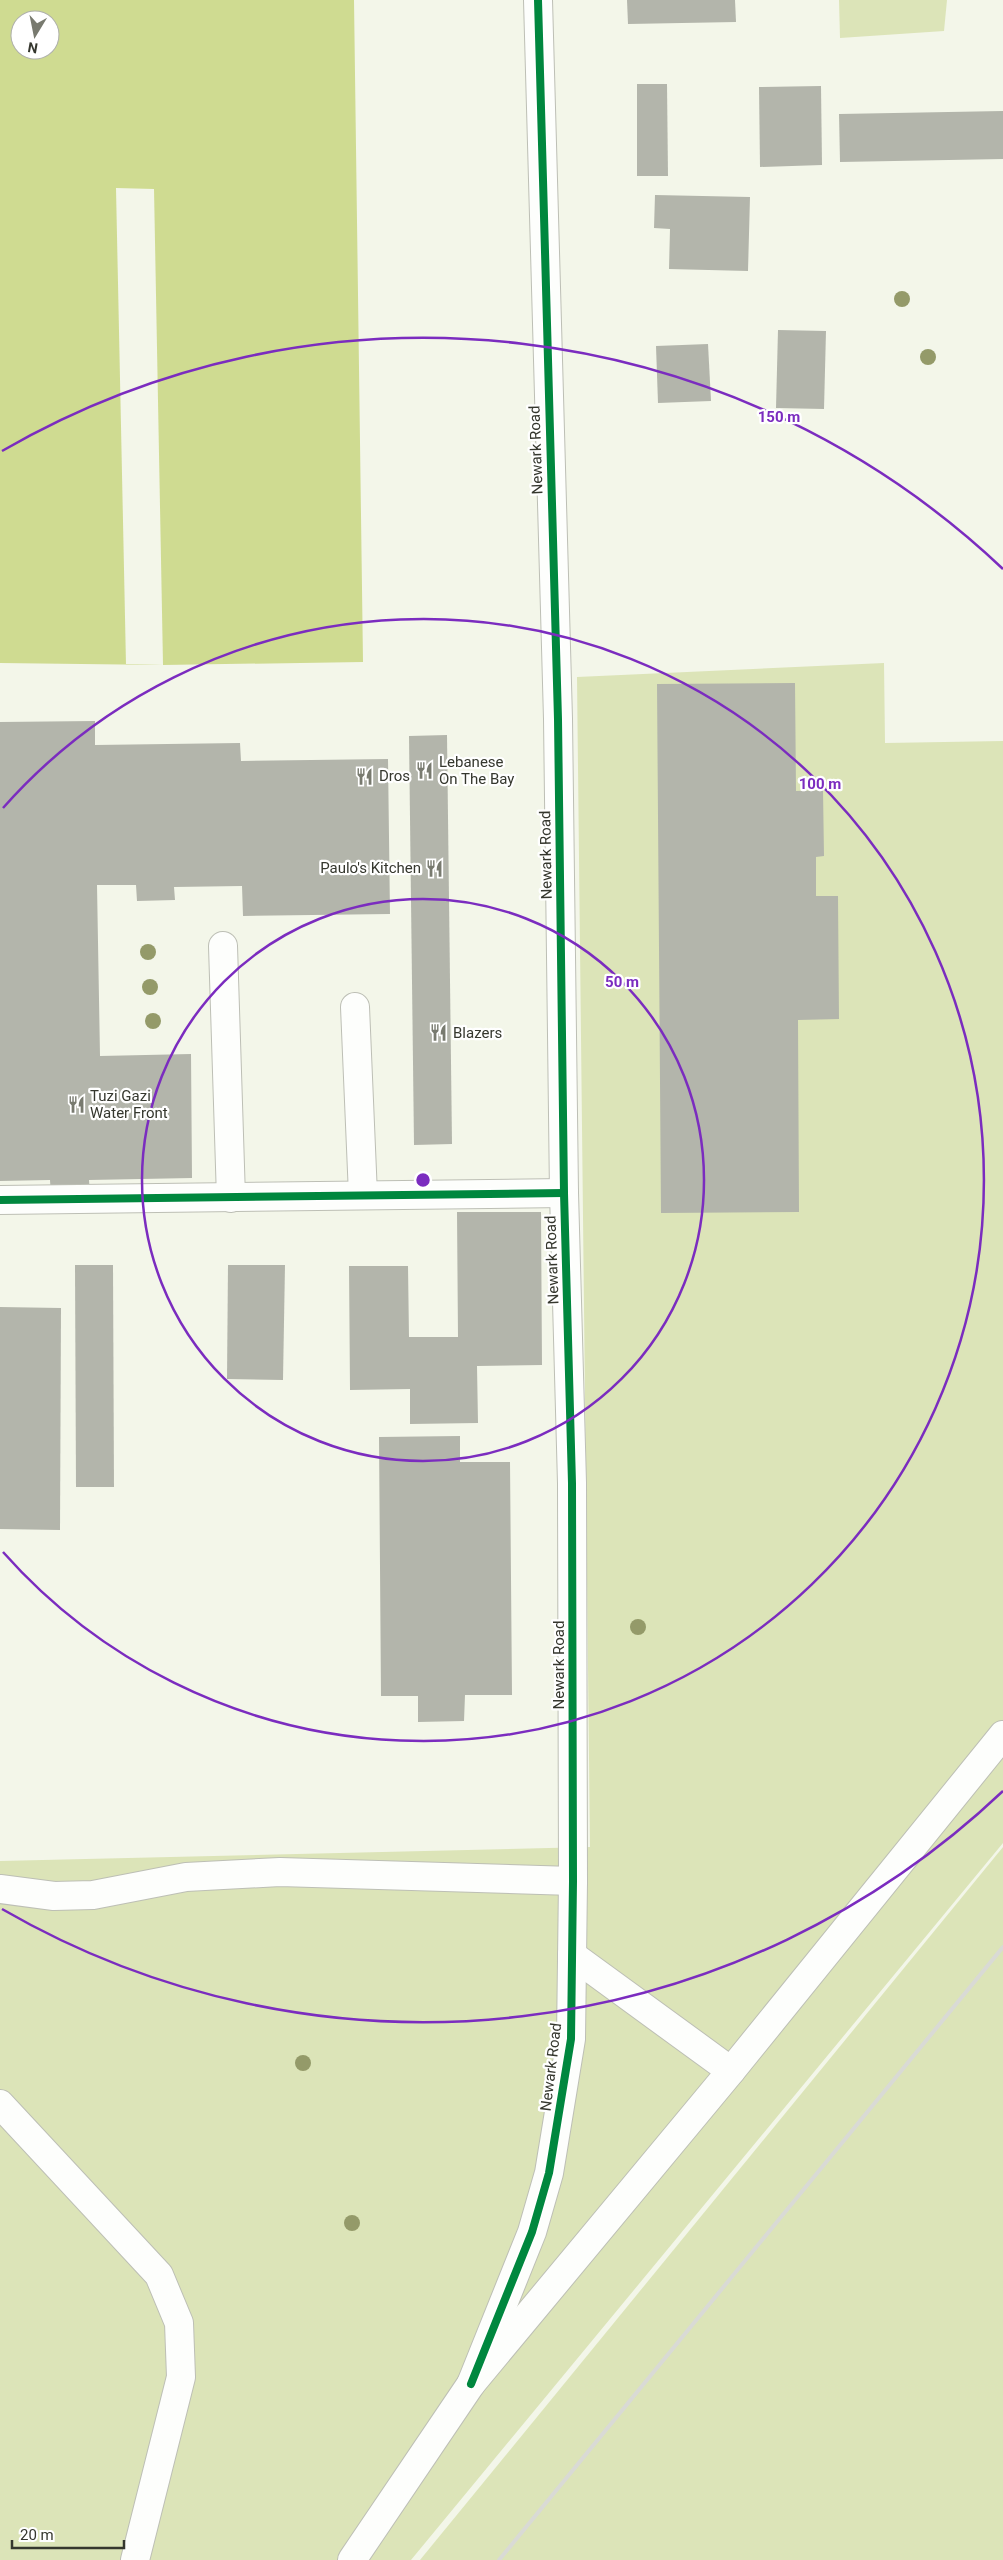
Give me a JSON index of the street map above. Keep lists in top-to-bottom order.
{
  "streets": {
    "street": ["Newark Road"]
  },
  "places": {
    "restaurant": [
      "Lebanese On The Bay",
      "Dros",
      "Paulo's Kitchen",
      "Blazers",
      "Tuzi Gazi Water Front"
    ]
  },
  "scale_bar": "20 m",
  "north": "bottom",
  "rings": ["150 m", "100 m", "50 m"]
}
